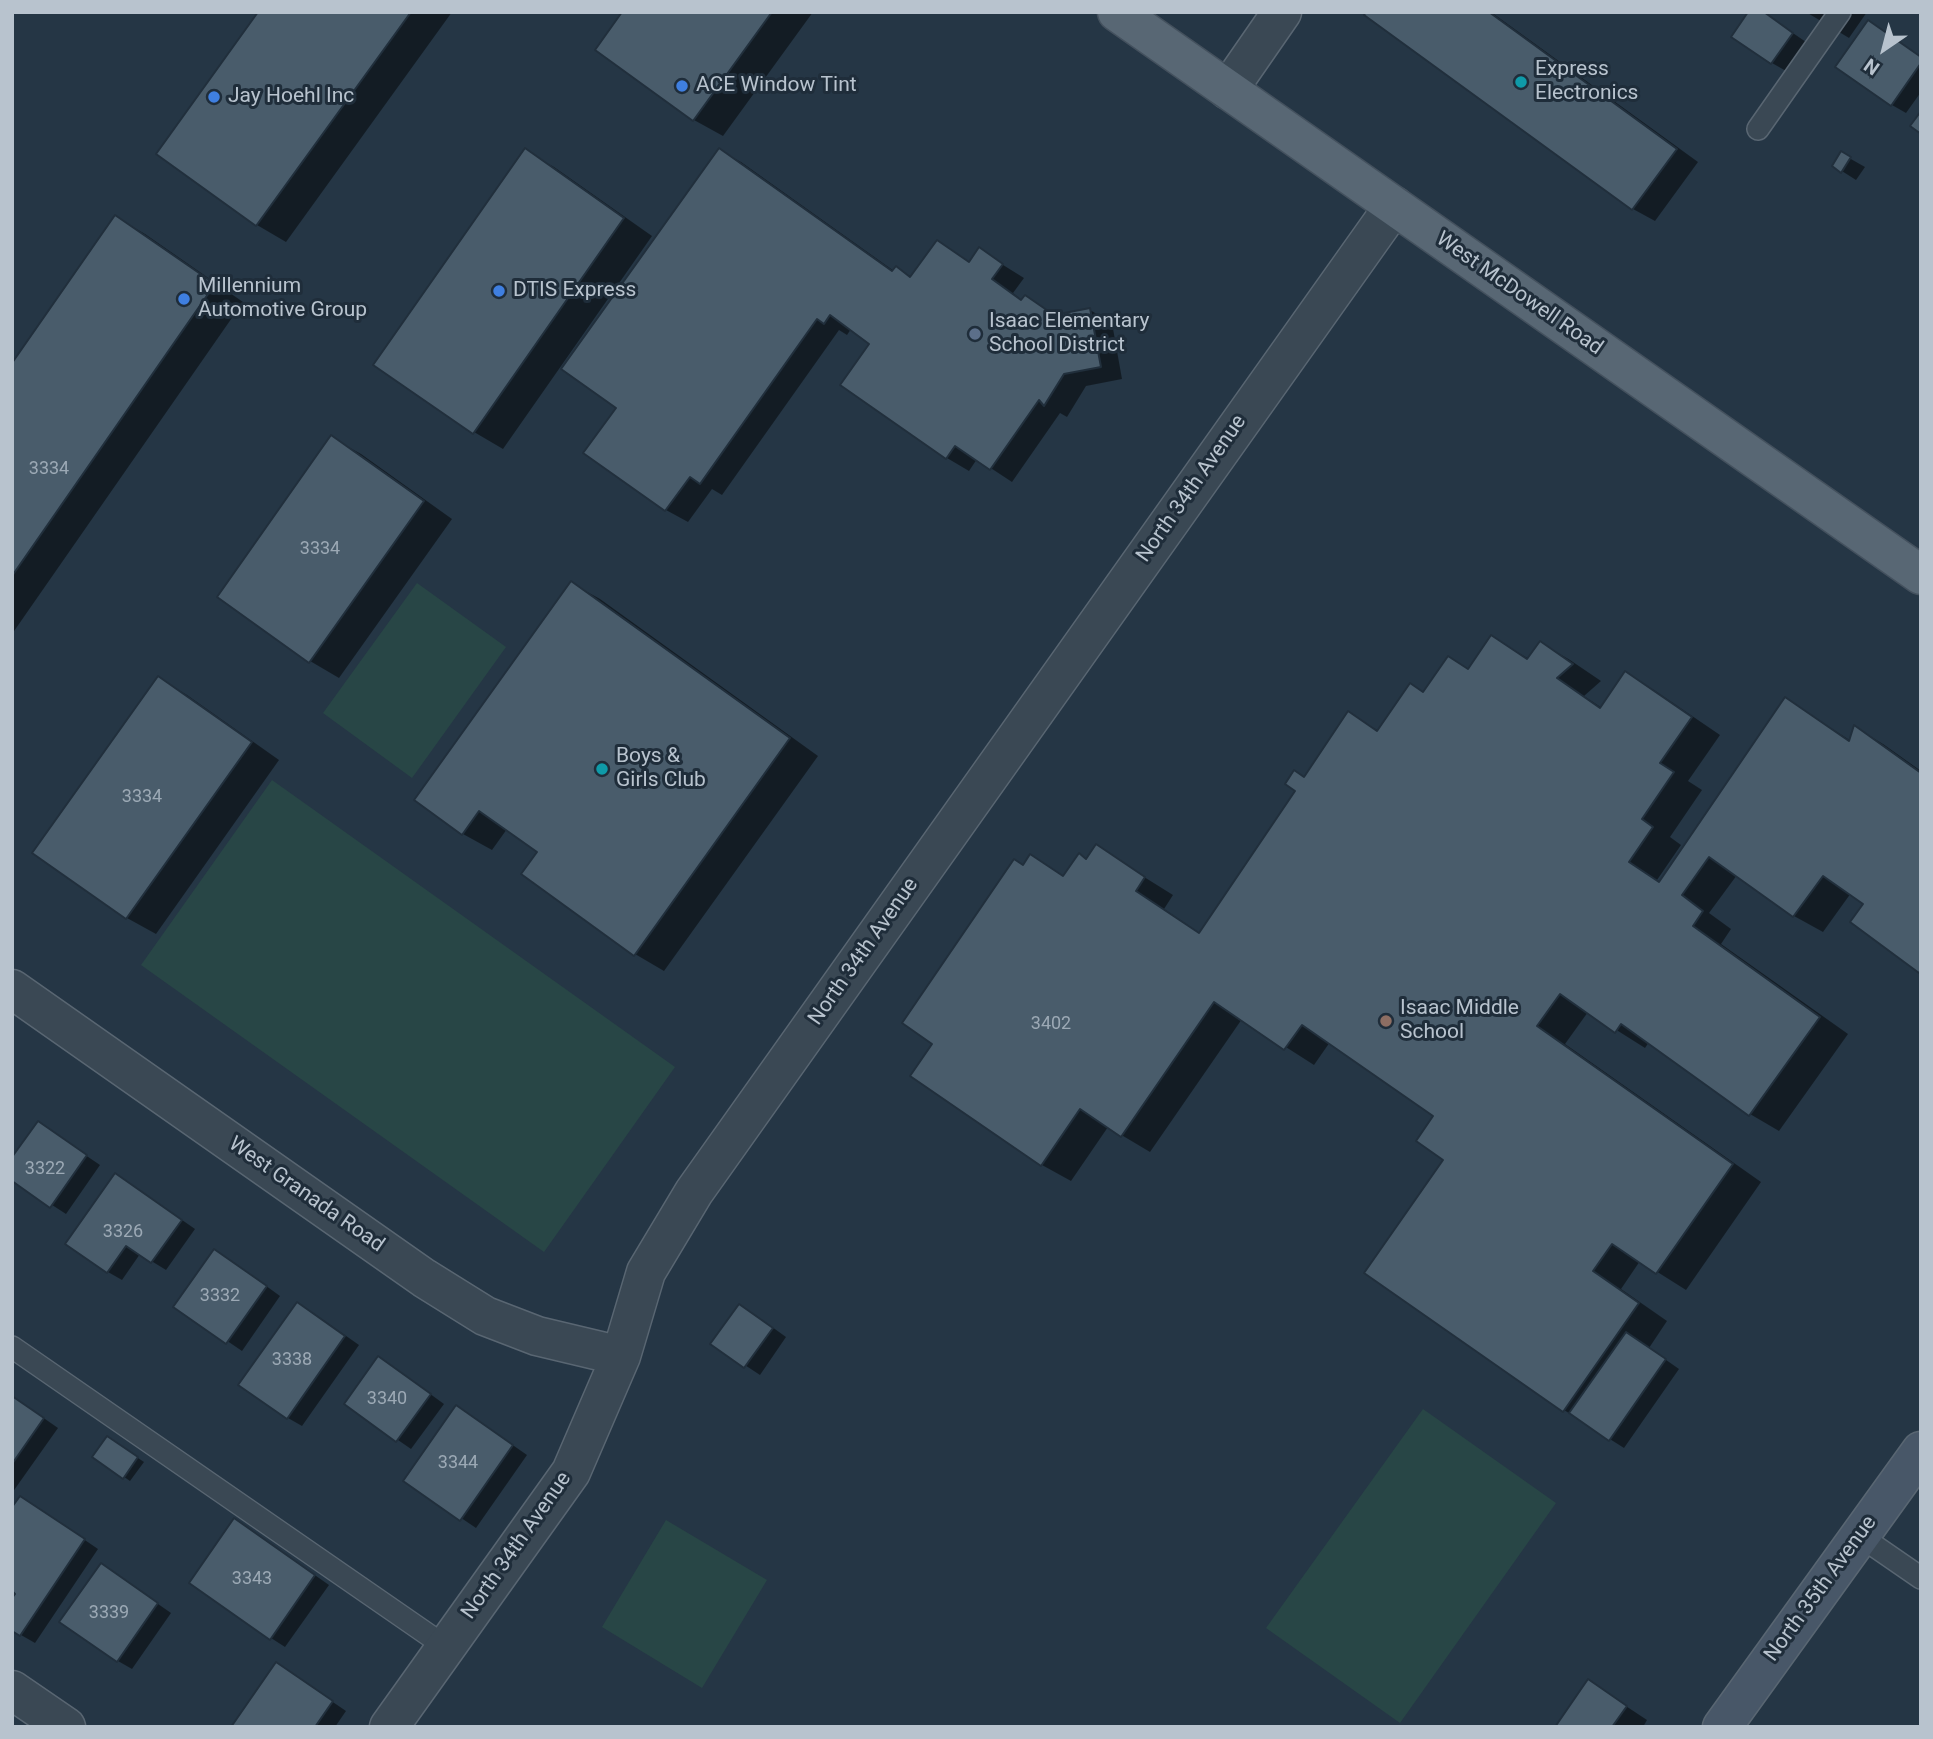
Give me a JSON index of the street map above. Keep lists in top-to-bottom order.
{
  "streets": {
    "main road": ["West McDowell Road", "North 35th Avenue"],
    "street": ["North 34th Avenue", "West Granada Road"]
  },
  "crossings": [
    ["West McDowell Road", "North 34th Avenue"],
    ["North 34th Avenue", "West Granada Road"]
  ],
  "places": [
    "Express Electronics",
    "ACE Window Tint",
    "Jay Hoehl Inc",
    "DTIS Express",
    "Millennium Automotive Group",
    "Isaac Elementary School District",
    "Boys & Girls Club",
    "Isaac Middle School"
  ],
  "house_numbers": [
    "3334",
    "3334",
    "3334",
    "3402",
    "3322",
    "3326",
    "3332",
    "3338",
    "3340",
    "3344",
    "3343",
    "3339"
  ],
  "north": "bottom left"
}
